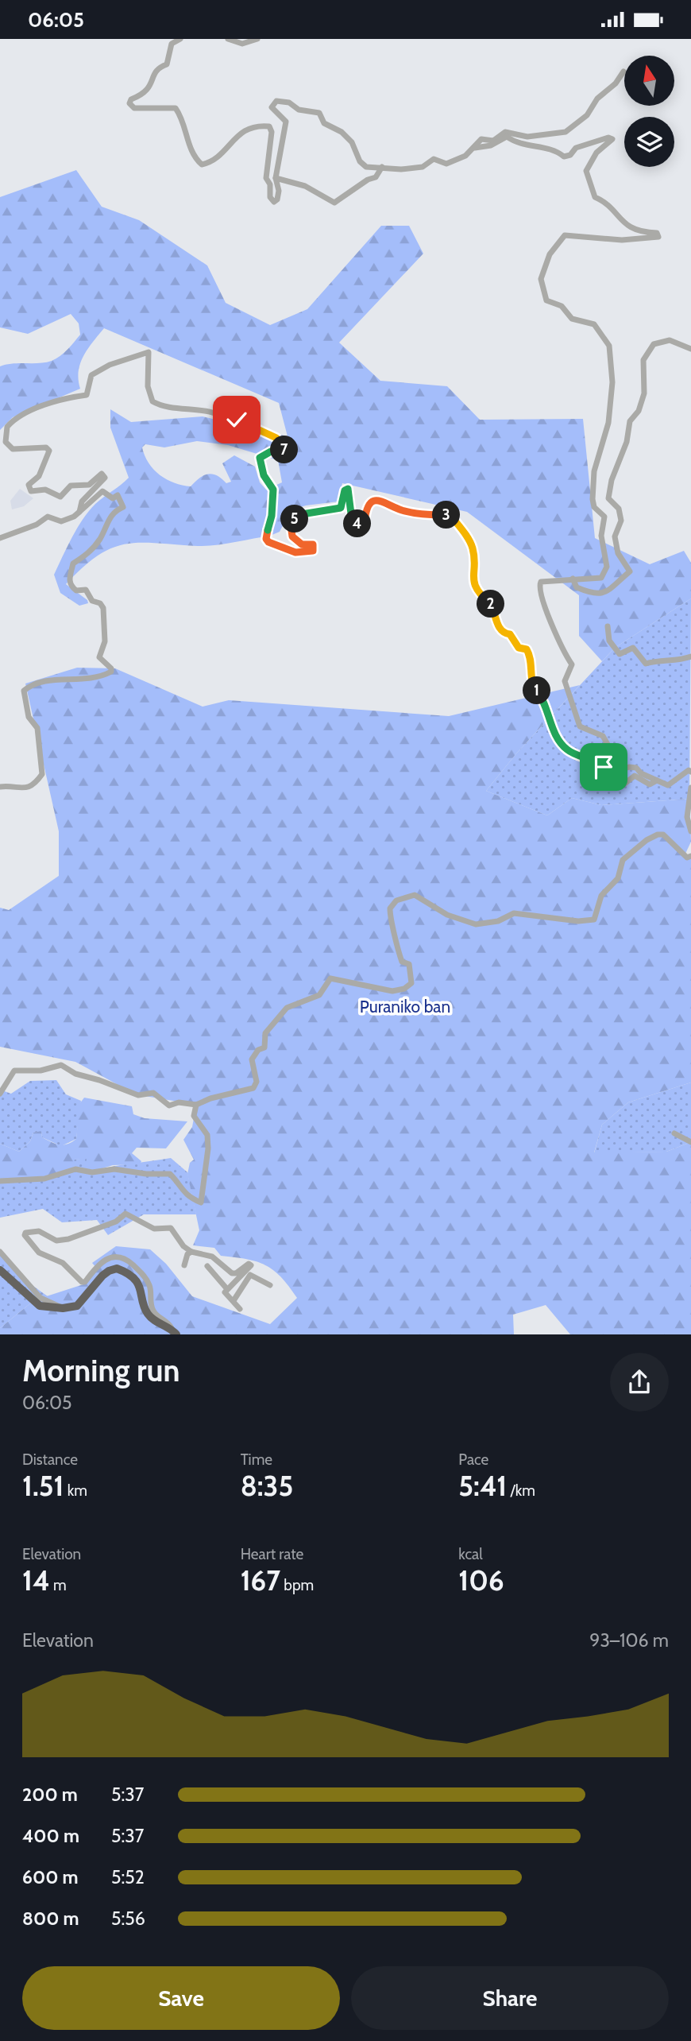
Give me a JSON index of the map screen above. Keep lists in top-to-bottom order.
{
  "parks": ["Puraniko ban"],
  "north": "top",
  "page": {
    "status": "06:05",
    "pins": [
      "7",
      "3",
      "5",
      "4",
      "2",
      "1"
    ],
    "heading": ["Morning run", "06:05"],
    "stats": [
      ["Distance", "1.51 km"],
      ["Time", "8:35"],
      ["Pace", "5:41 /km"],
      ["Elevation", "14 m"],
      ["Heart rate", "167 bpm"],
      ["kcal", "106"]
    ],
    "chart": ["Elevation", "93–106 m"],
    "list": [
      {
        "name": "200 m",
        "note": "5:37"
      },
      {
        "name": "400 m",
        "note": "5:37"
      },
      {
        "name": "600 m",
        "note": "5:52"
      },
      {
        "name": "800 m",
        "note": "5:56"
      }
    ],
    "buttons": ["Save", "Share"]
  }
}
